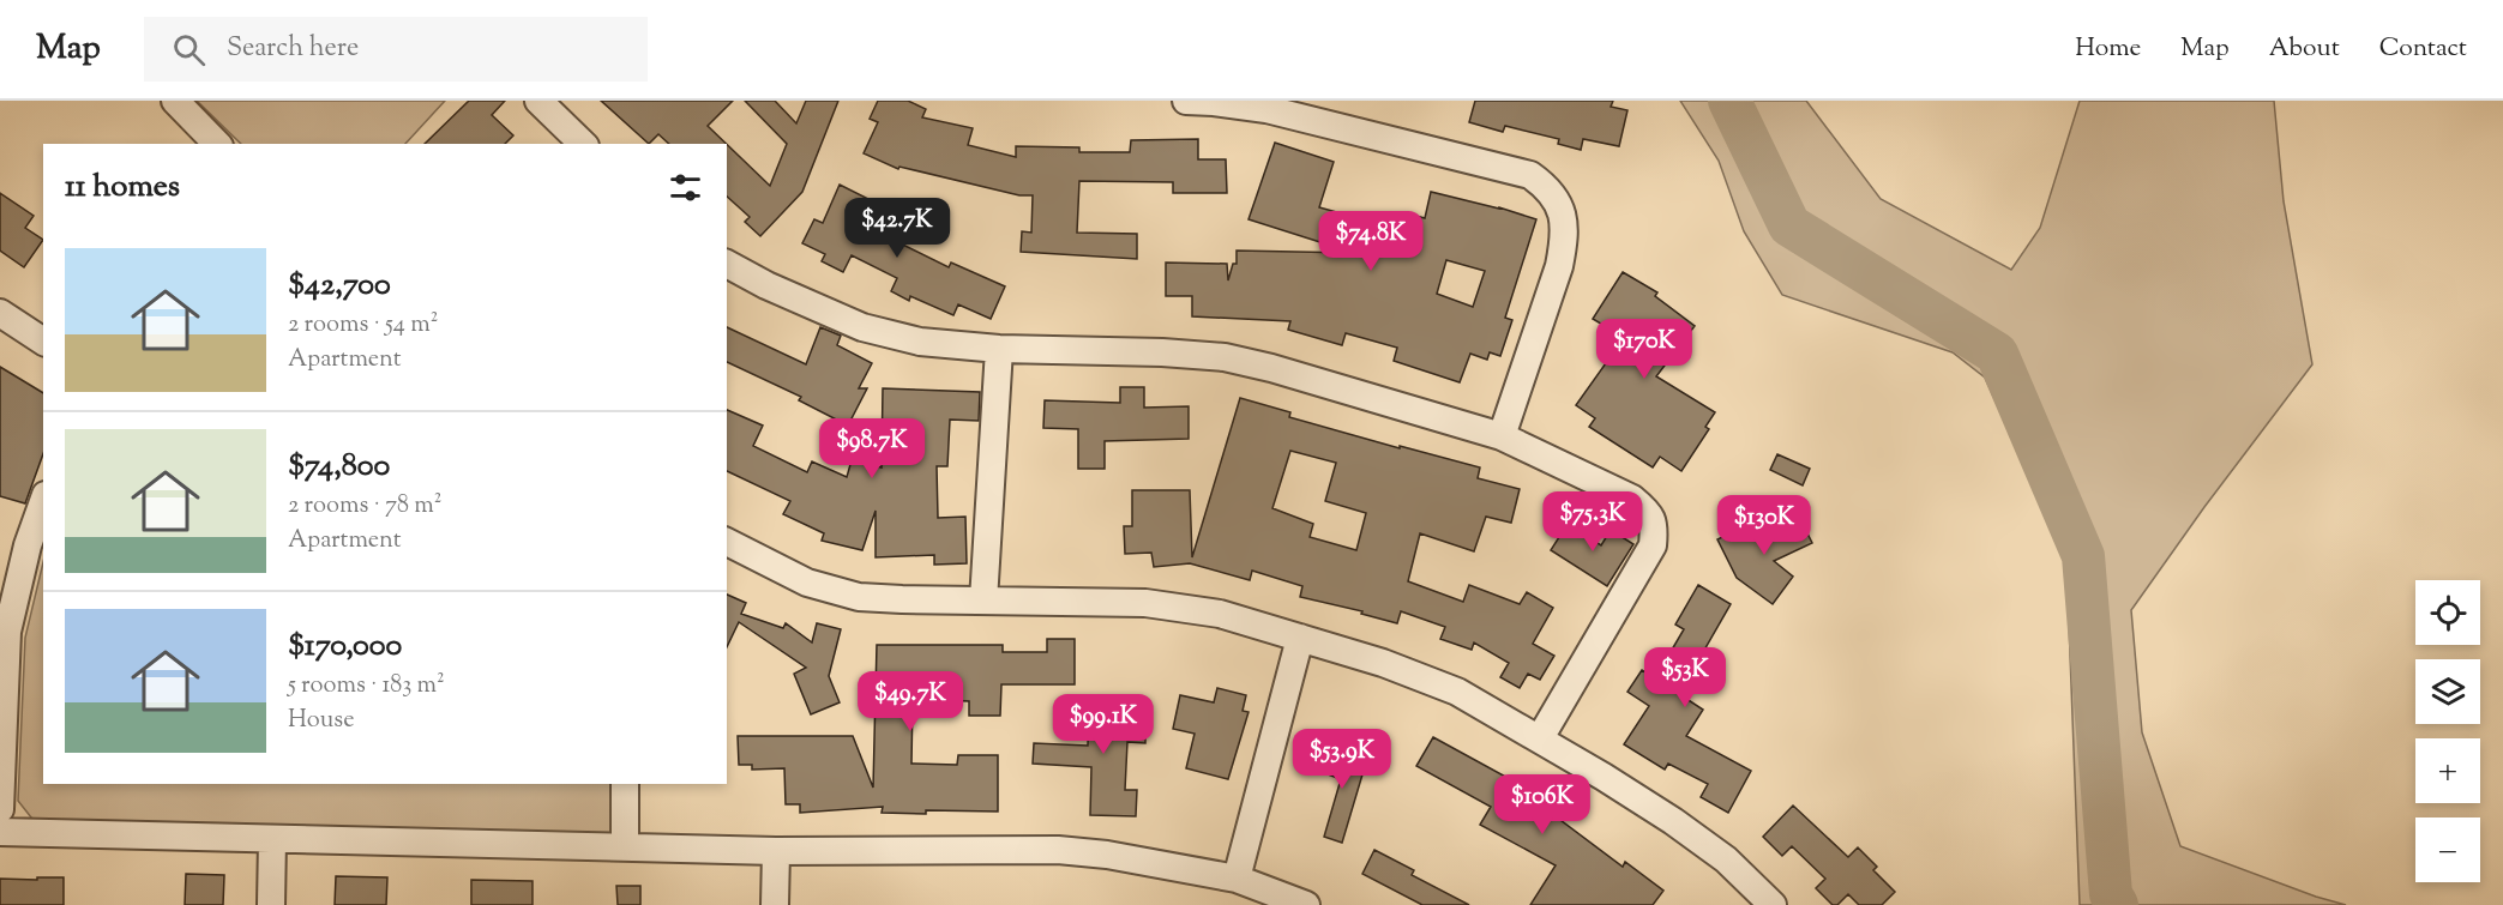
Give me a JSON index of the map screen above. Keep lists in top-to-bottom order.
{
  "page": {
    "header": "Map",
    "search": "Search here",
    "nav": [
      "Home",
      "Map",
      "About",
      "Contact"
    ],
    "heading": "11 homes",
    "price": [
      "$42.7K",
      "$74.8K",
      "$170K",
      "$98.7K",
      "$75.3K",
      "$130K",
      "$53K",
      "$49.7K",
      "$99.1K",
      "$53.9K",
      "$106K"
    ],
    "list": [
      {
        "name": "$42,700",
        "note": "2 rooms · 54 m² · Apartment"
      },
      {
        "name": "$74,800",
        "note": "2 rooms · 78 m² · Apartment"
      },
      {
        "name": "$170,000",
        "note": "5 rooms · 183 m² · House"
      }
    ],
    "map_buttons": ["+", "−"]
  }
}
